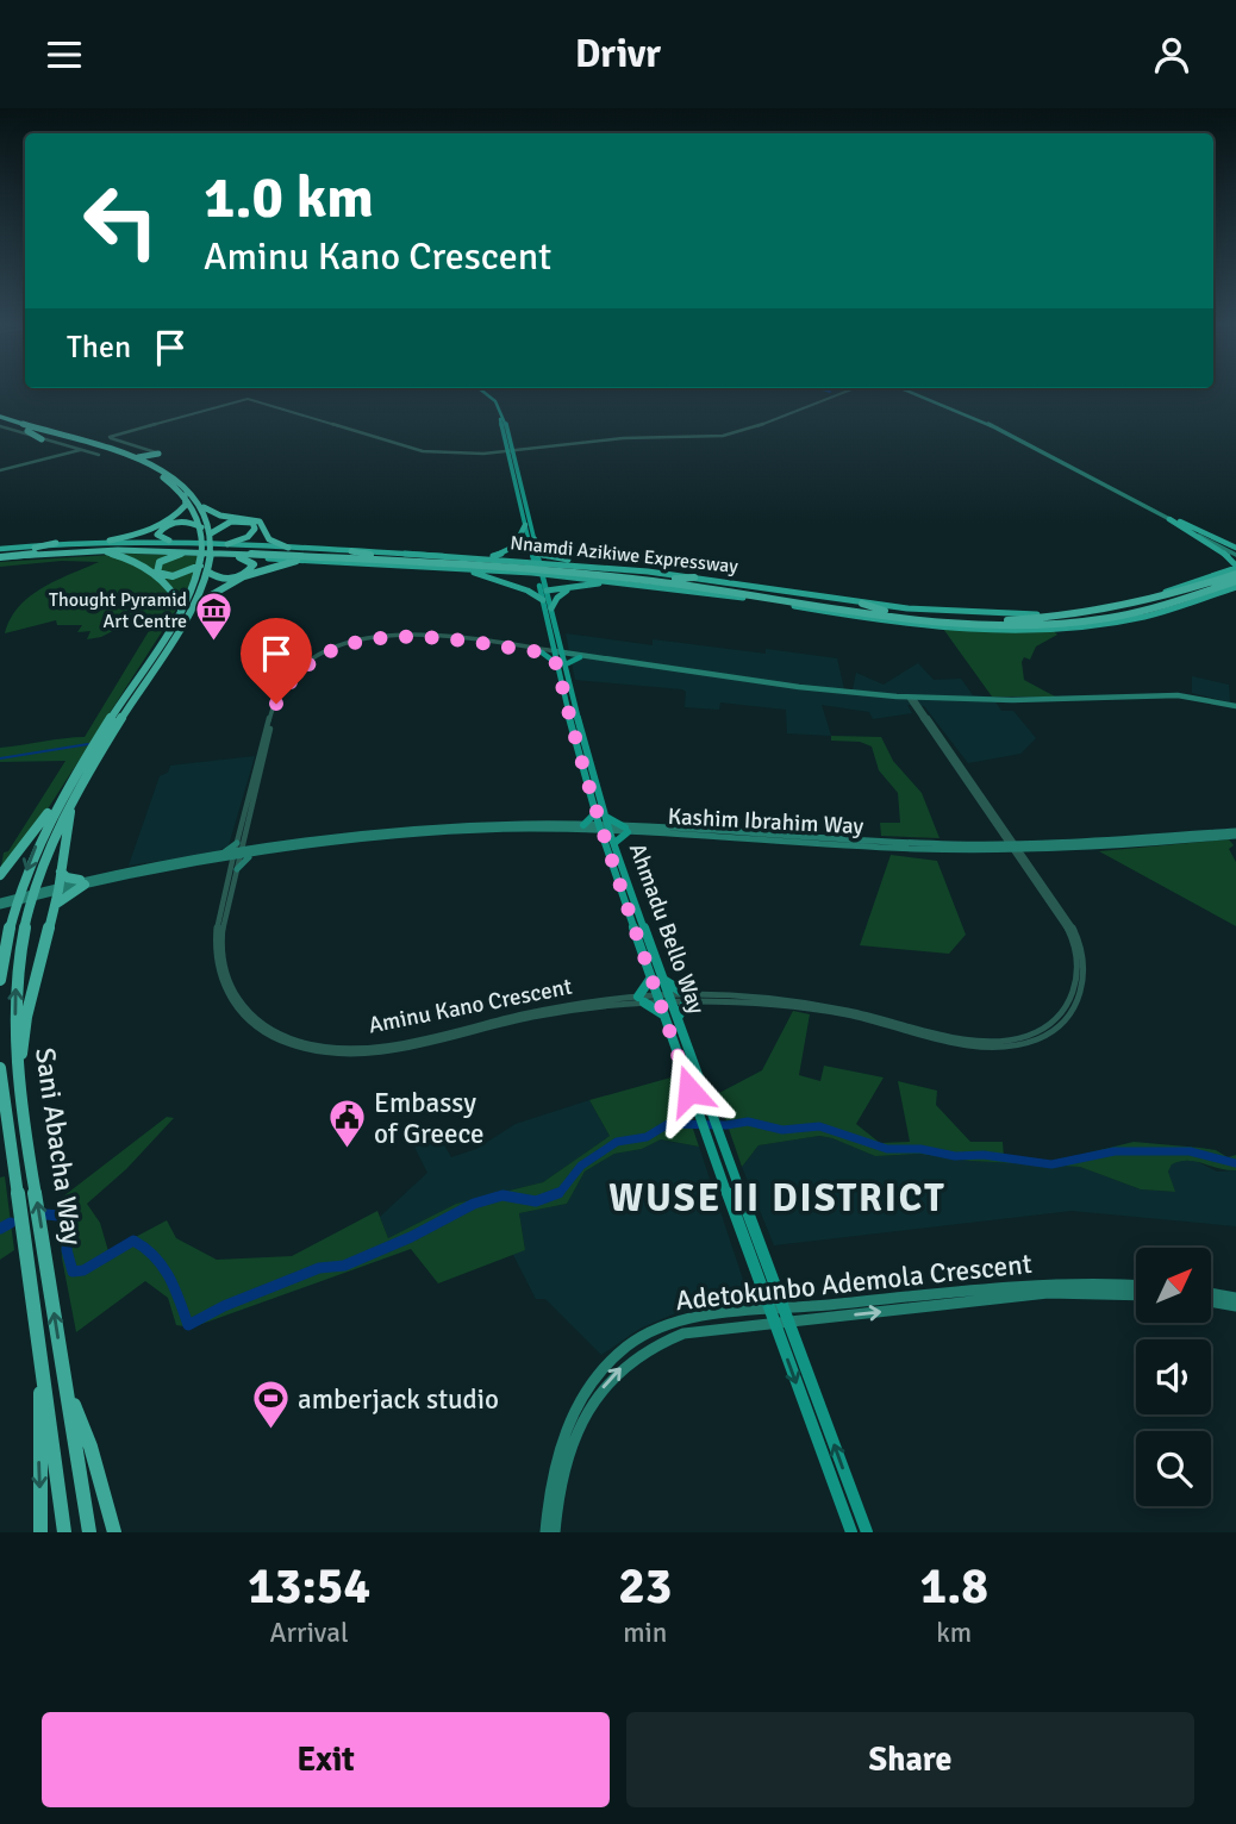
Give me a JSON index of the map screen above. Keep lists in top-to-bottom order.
{
  "streets": {
    "highway": ["Nnamdi Azikiwe Expressway", "Sani Abacha Way"],
    "main road": ["Kashim Ibrahim Way", "Ahmadu Bello Way", "Adetokunbo Ademola Crescent"],
    "street": ["Aminu Kano Crescent"]
  },
  "crossings": [
    ["Kashim Ibrahim Way", "Ahmadu Bello Way"],
    ["Kashim Ibrahim Way", "Aminu Kano Crescent"],
    ["Ahmadu Bello Way", "Aminu Kano Crescent"],
    ["Ahmadu Bello Way", "Adetokunbo Ademola Crescent"]
  ],
  "districts": ["WUSE II DISTRICT"],
  "places": {
    "museum": ["Thought Pyramid Art Centre"],
    "public building": ["Embassy of Greece"],
    "sports": ["amberjack studio"]
  },
  "north": "top right",
  "page": {
    "header": "Drivr",
    "turn": ["1.0 km", "Aminu Kano Crescent"],
    "then": "Then",
    "eta": [
      "13:54",
      "Arrival",
      "23",
      "min",
      "1.8",
      "km"
    ],
    "buttons": ["Exit", "Share"]
  }
}
